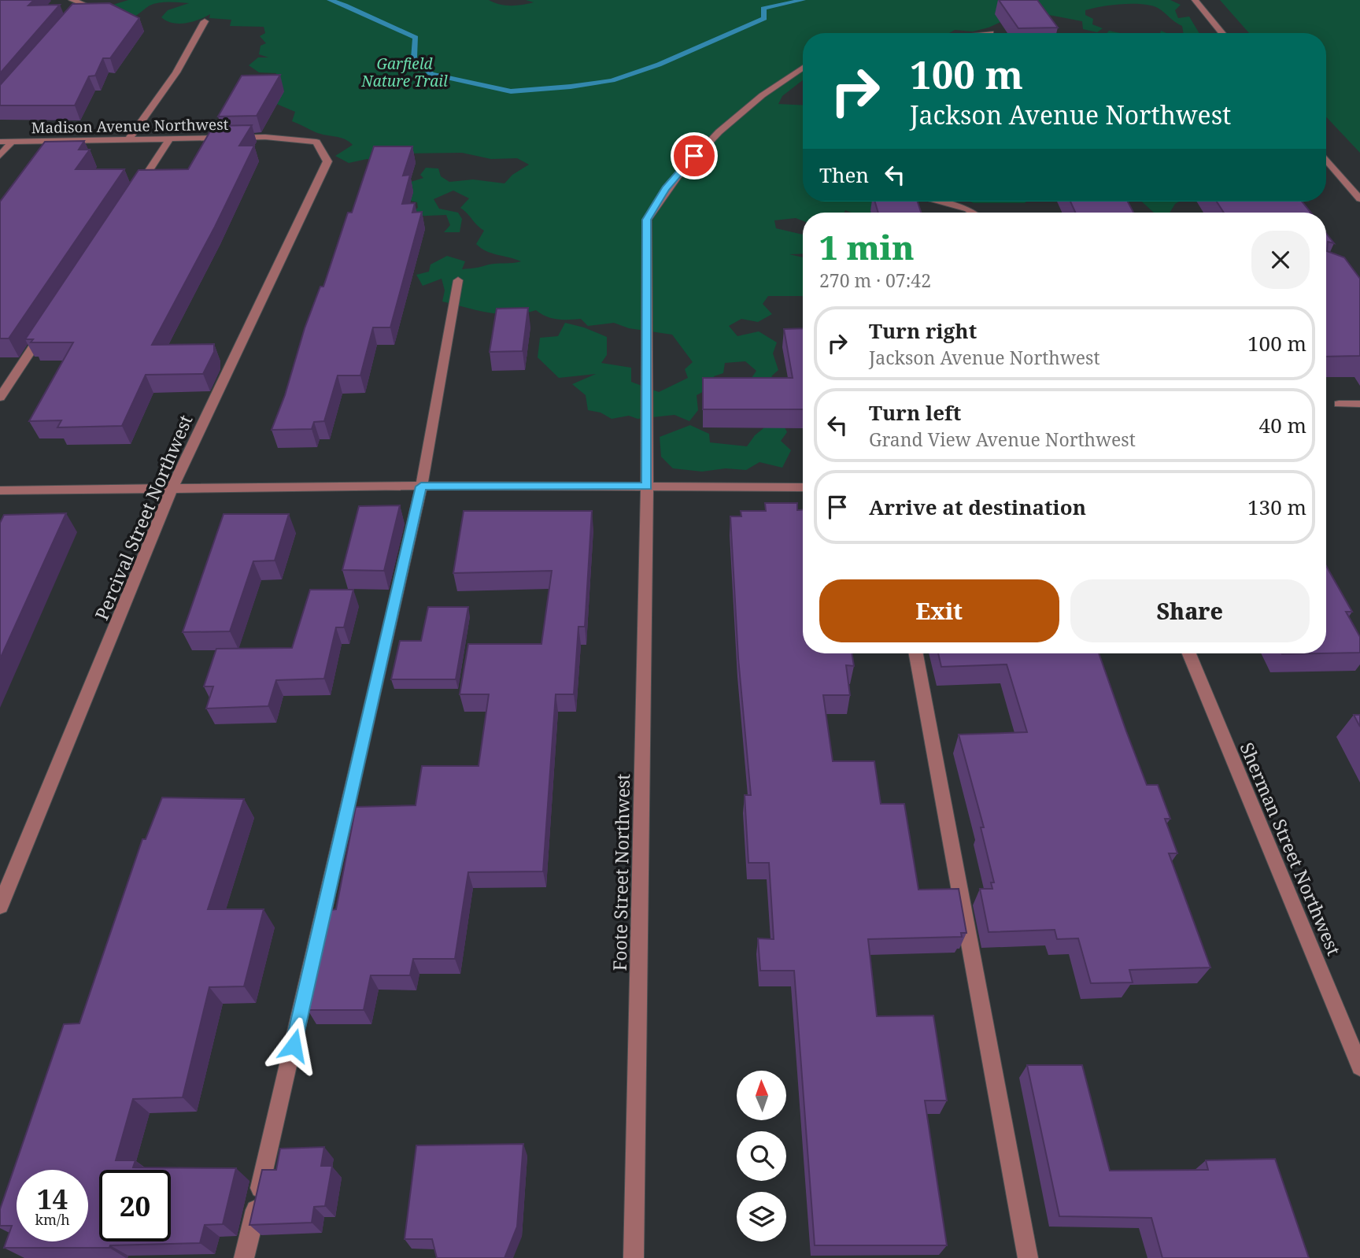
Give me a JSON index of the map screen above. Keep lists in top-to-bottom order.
{
  "streets": {
    "street": [
      "Madison Avenue Northwest",
      "Percival Street Northwest",
      "Sherman Street Northwest",
      "Foote Street Northwest"
    ]
  },
  "crossings": [
    ["Madison Avenue Northwest", "Percival Street Northwest"]
  ],
  "parks": ["Garfield Nature Trail"],
  "north": "top",
  "page": {
    "turn": ["100 m", "Jackson Avenue Northwest"],
    "then": "Then",
    "heading": ["1 min", "270 m · 07:42"],
    "list": [
      {
        "name": "Turn right",
        "note": "Jackson Avenue Northwest",
        "value": "100 m"
      },
      {
        "name": "Turn left",
        "note": "Grand View Avenue Northwest",
        "value": "40 m"
      },
      {
        "name": "Arrive at destination",
        "value": "130 m"
      }
    ],
    "buttons": ["Exit", "Share"],
    "speed": "14 km/h",
    "limit": "20"
  }
}
